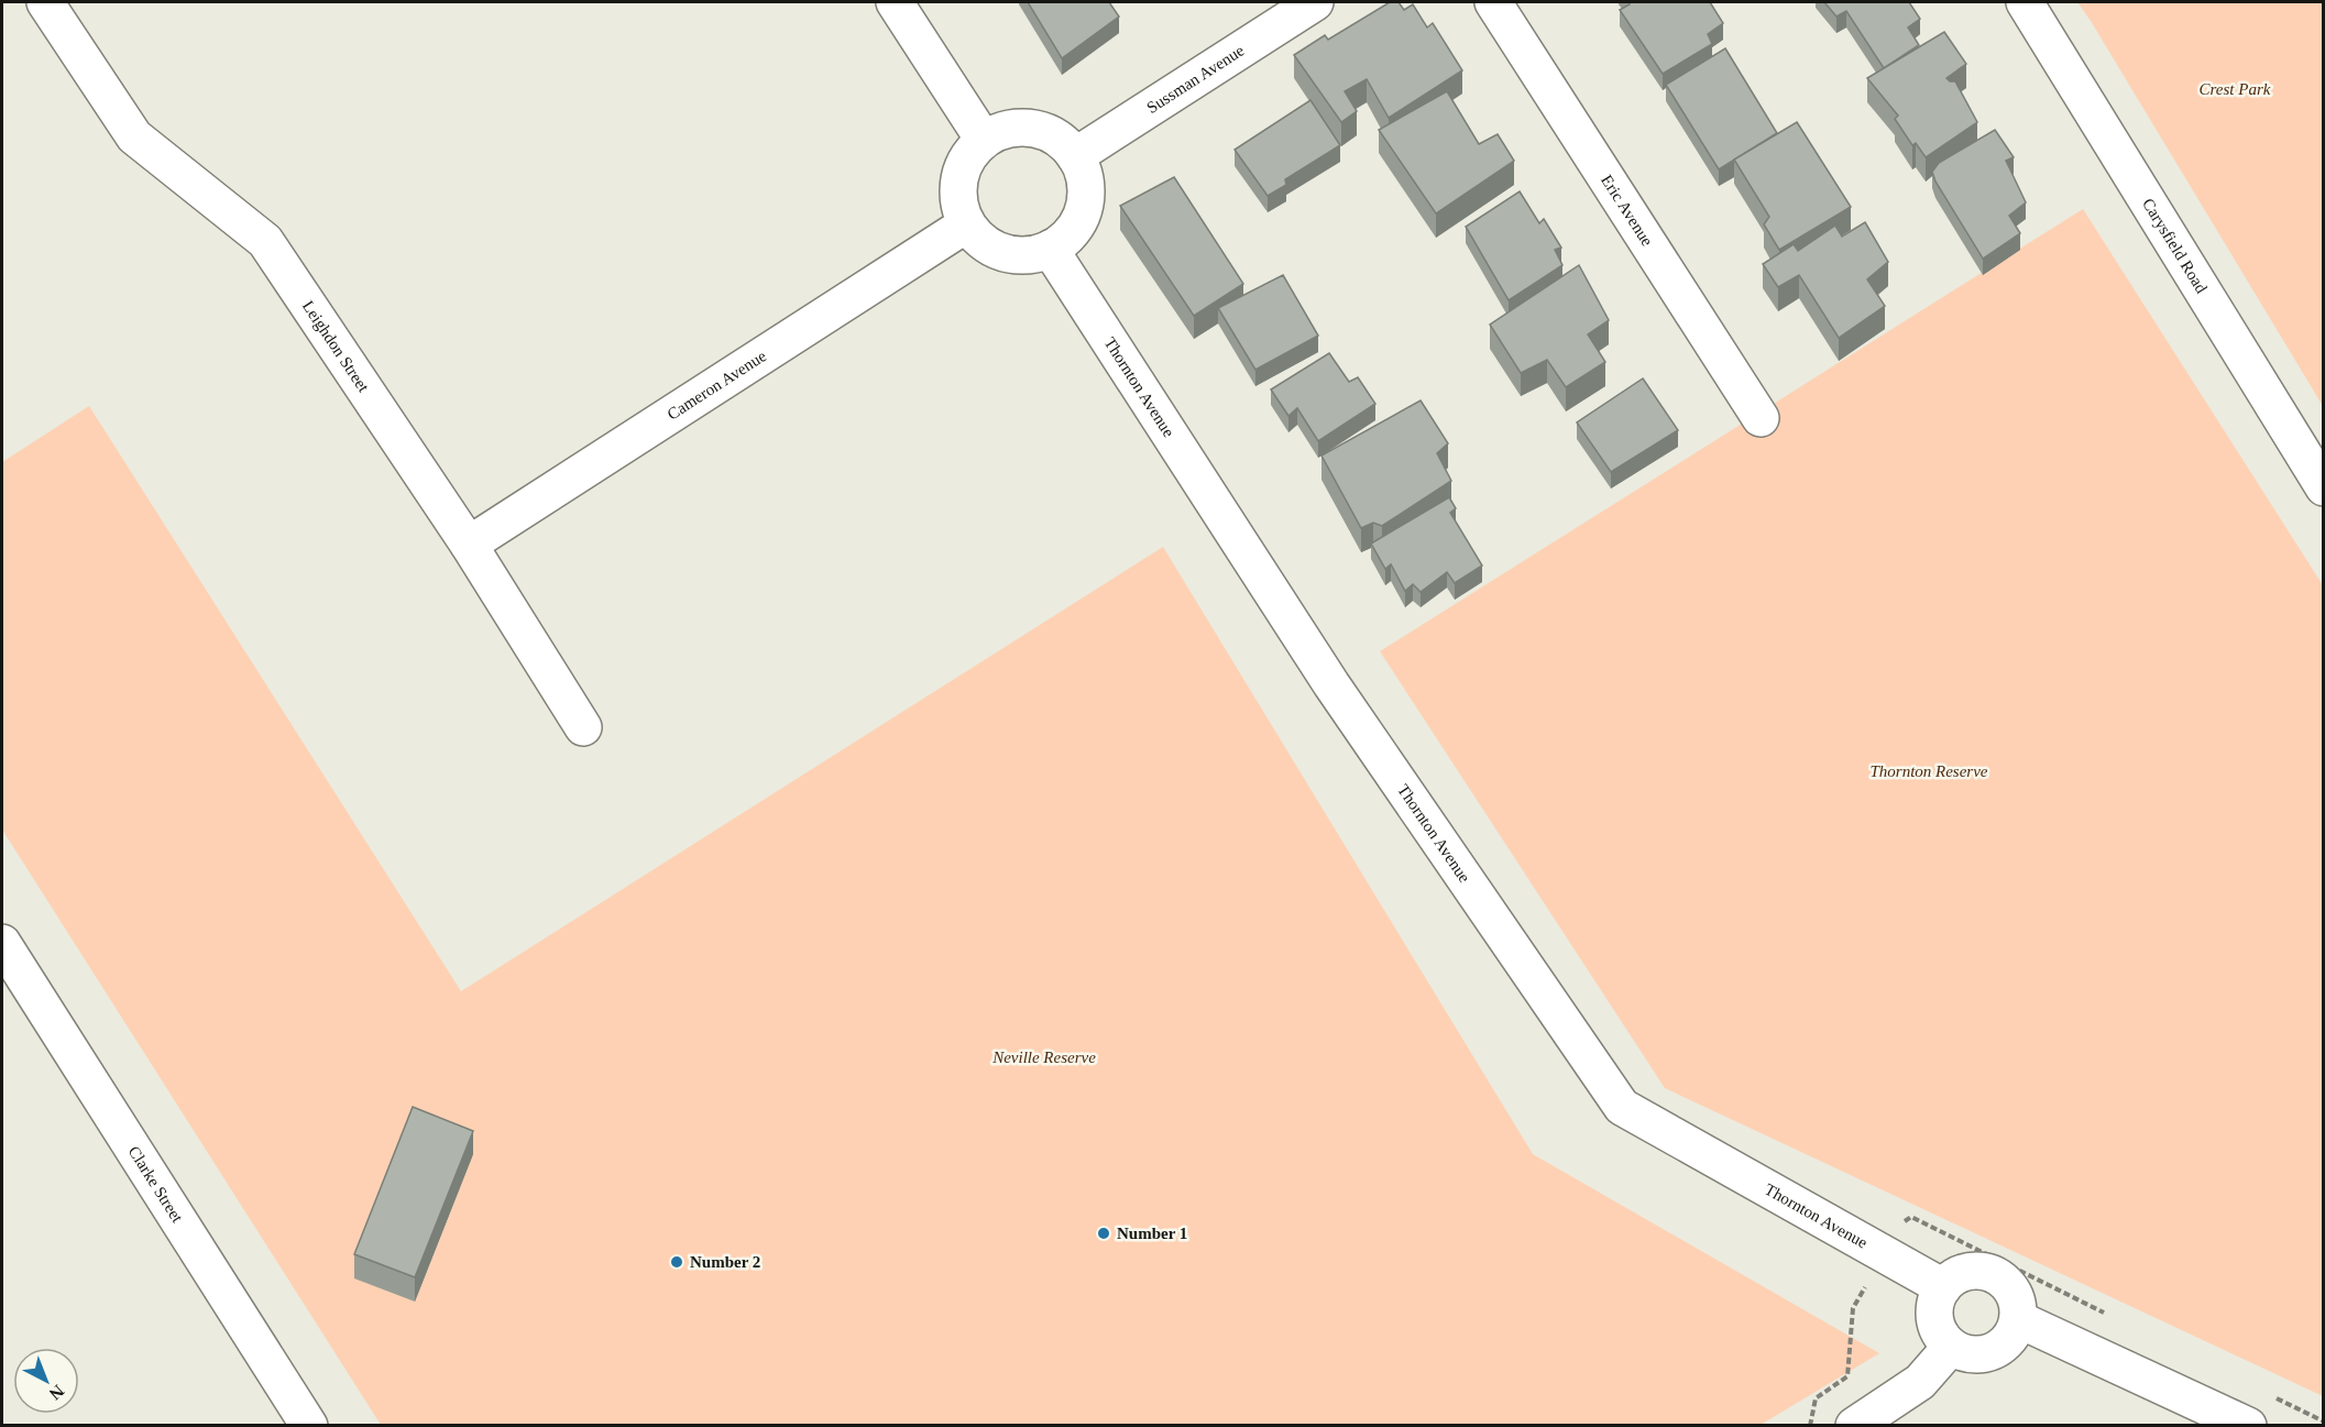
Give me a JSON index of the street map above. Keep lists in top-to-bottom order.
{
  "streets": {
    "street": [
      "Sussman Avenue",
      "Eric Avenue",
      "Carysfield Road",
      "Leighdon Street",
      "Cameron Avenue",
      "Thornton Avenue",
      "Clarke Street"
    ]
  },
  "crossings": [
    ["Sussman Avenue", "Cameron Avenue"],
    ["Sussman Avenue", "Thornton Avenue"],
    ["Leighdon Street", "Cameron Avenue"],
    ["Cameron Avenue", "Thornton Avenue"]
  ],
  "parks": ["Crest Park", "Thornton Reserve", "Neville Reserve"],
  "places": ["Number 1", "Number 2"],
  "north": "bottom right"
}
